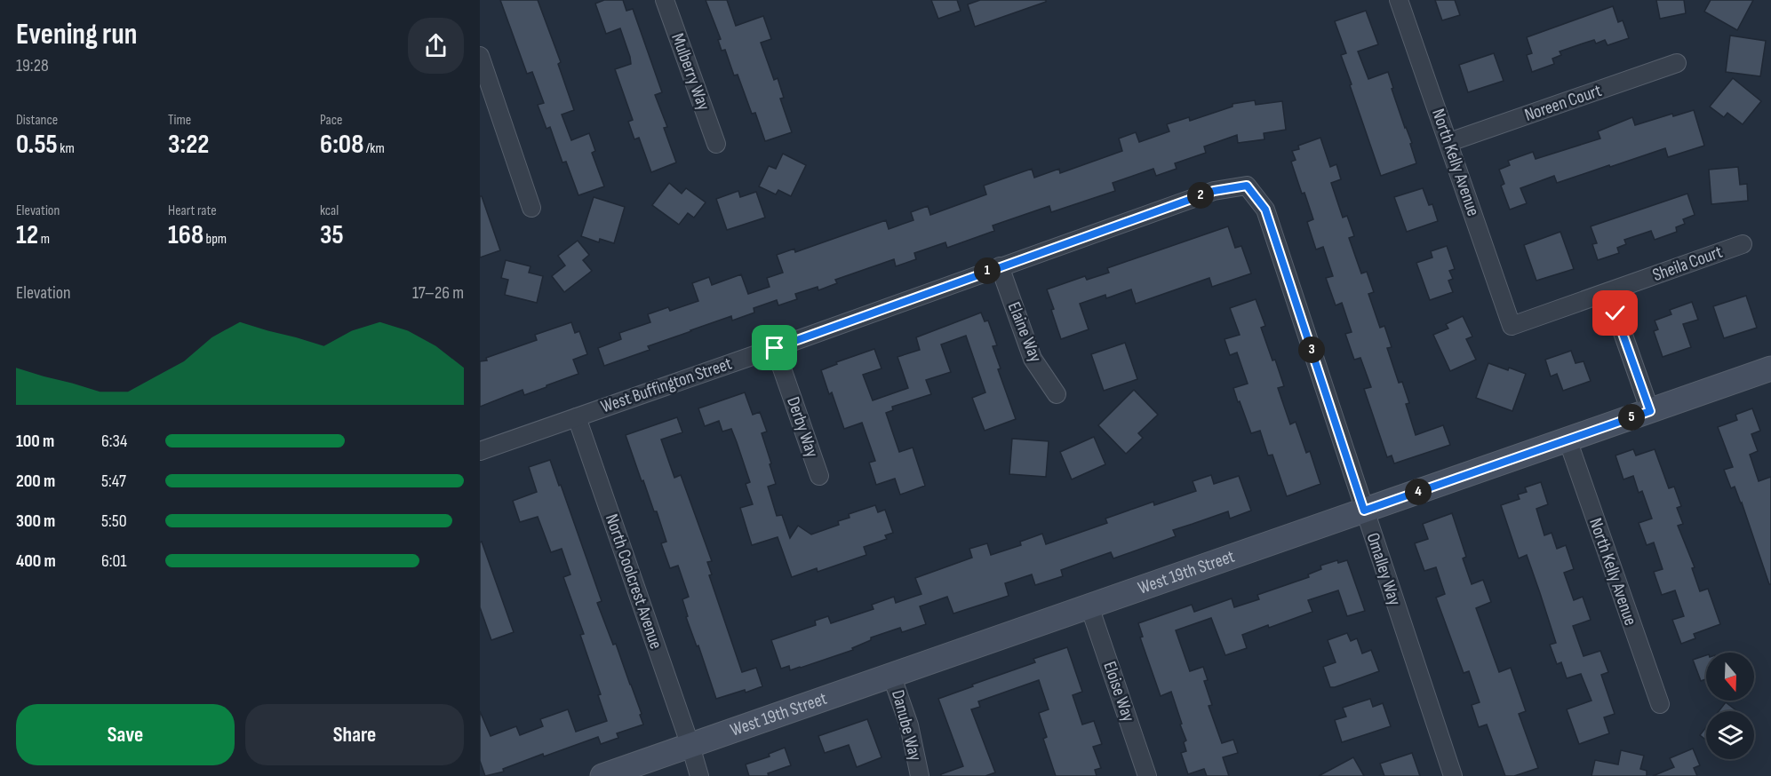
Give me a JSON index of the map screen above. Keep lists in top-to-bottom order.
{
  "streets": {
    "main road": ["West 19th Street"],
    "street": [
      "Mulberry Way",
      "Noreen Court",
      "North Kelly Avenue",
      "Sheila Court",
      "Elaine Way",
      "West Buffington Street",
      "Derby Way",
      "Omalley Way",
      "North Coolcrest Avenue",
      "Eloise Way",
      "Danube Way"
    ]
  },
  "crossings": [
    ["Noreen Court", "North Kelly Avenue"],
    ["North Kelly Avenue", "Sheila Court"],
    ["North Kelly Avenue", "West 19th Street"],
    ["Elaine Way", "West Buffington Street"],
    ["West Buffington Street", "Derby Way"],
    ["West Buffington Street", "Omalley Way"],
    ["West Buffington Street", "North Coolcrest Avenue"],
    ["Omalley Way", "West 19th Street"],
    ["West 19th Street", "North Coolcrest Avenue"],
    ["West 19th Street", "Eloise Way"],
    ["West 19th Street", "Danube Way"]
  ],
  "north": "bottom",
  "page": {
    "heading": ["Evening run", "19:28"],
    "stats": [
      ["Distance", "0.55 km"],
      ["Time", "3:22"],
      ["Pace", "6:08 /km"],
      ["Elevation", "12 m"],
      ["Heart rate", "168 bpm"],
      ["kcal", "35"]
    ],
    "pins": [
      "2",
      "1",
      "3",
      "5",
      "4"
    ],
    "chart": ["Elevation", "17–26 m"],
    "list": [
      {
        "name": "100 m",
        "note": "6:34"
      },
      {
        "name": "200 m",
        "note": "5:47"
      },
      {
        "name": "300 m",
        "note": "5:50"
      },
      {
        "name": "400 m",
        "note": "6:01"
      }
    ],
    "buttons": ["Save", "Share"]
  }
}
